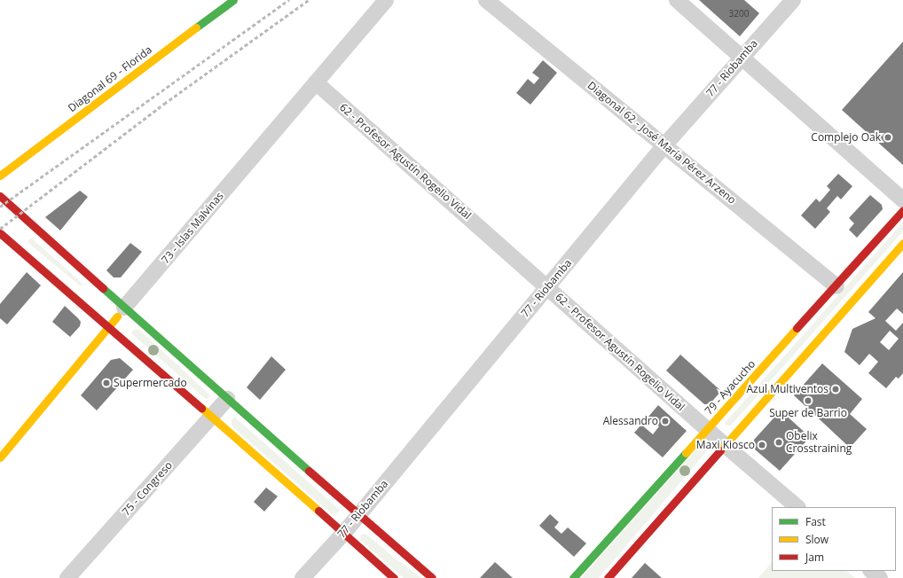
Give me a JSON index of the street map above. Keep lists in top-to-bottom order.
{
  "streets": {
    "main road": ["Diagonal 69 - Florida", "73 - Islas Malvinas", "79 - Ayacucho"],
    "street": [
      "77 - Riobamba",
      "Diagonal 62 - José María Pérez Arzeno",
      "62 - Profesor Agustín Rogelio Vidal",
      "75 - Congreso"
    ]
  },
  "crossings": [
    ["77 - Riobamba", "Diagonal 62 - José María Pérez Arzeno"],
    ["77 - Riobamba", "62 - Profesor Agustín Rogelio Vidal"],
    ["Diagonal 62 - José María Pérez Arzeno", "79 - Ayacucho"],
    ["62 - Profesor Agustín Rogelio Vidal", "73 - Islas Malvinas"],
    ["62 - Profesor Agustín Rogelio Vidal", "79 - Ayacucho"]
  ],
  "places": [
    "Complejo Oak",
    "Supermercado",
    "Azul Multiventos",
    "Super de Barrio",
    "Alessandro",
    "Obelix Crosstraining",
    "Maxi Kiosco"
  ],
  "house_numbers": ["3200"],
  "legend": ["Fast", "Slow", "Jam"]
}
